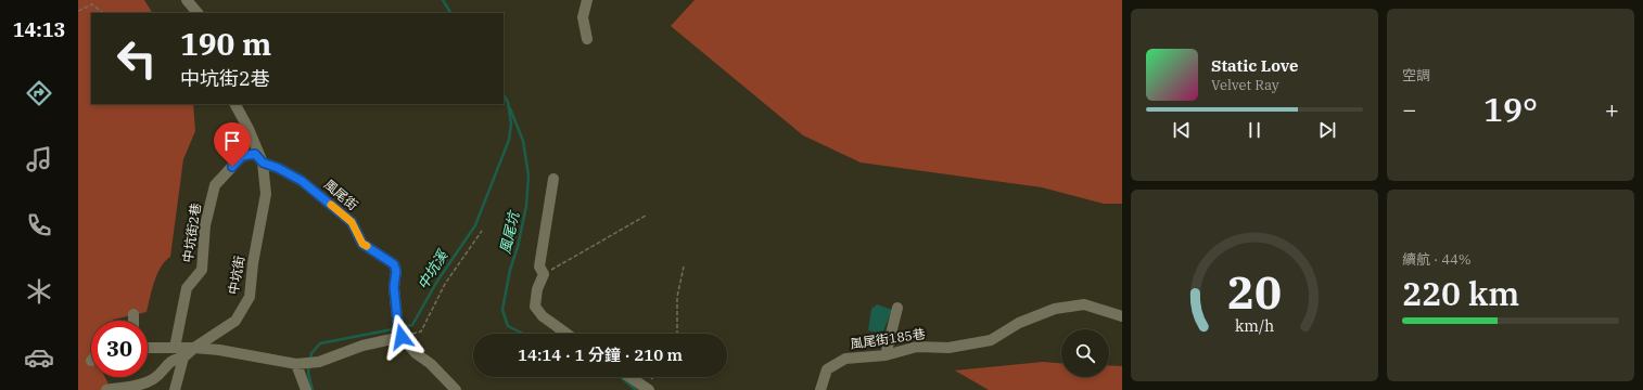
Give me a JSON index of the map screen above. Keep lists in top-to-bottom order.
{
  "streets": {
    "street": [
      "風尾街",
      "中坑街2巷",
      "中坑街",
      "風尾街185巷"
    ]
  },
  "crossings": [
    ["風尾街", "中坑街2巷"],
    ["風尾街", "中坑街"],
    ["中坑街2巷", "中坑街"]
  ],
  "water": ["風尾坑", "中坑溪"],
  "page": {
    "tabs": "14:13",
    "tile": [
      "空調",
      ["續航 · 44%", "220 km"]
    ],
    "turn": ["190 m", "中坑街2巷"],
    "song": ["Static Love", "Velvet Ray"],
    "heat": ["−", "19°", "+"],
    "limit": "30",
    "trip": "14:14 · 1 分鐘 · 210 m",
    "gauge": ["20", "km/h"]
  }
}
